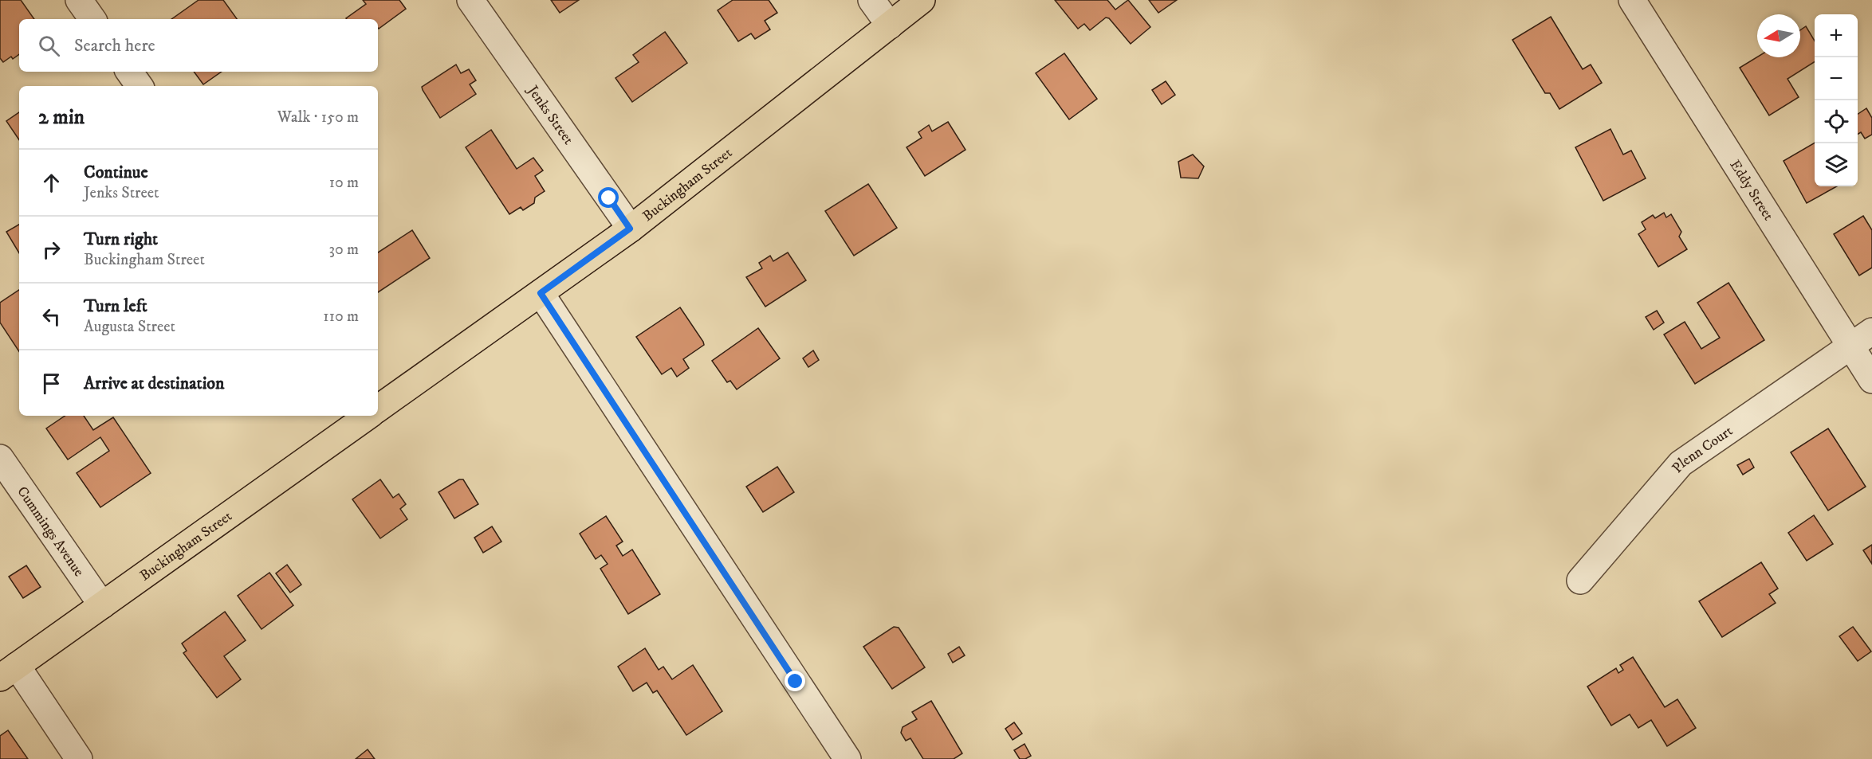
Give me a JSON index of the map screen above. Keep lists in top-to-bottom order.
{
  "streets": {
    "main road": ["Buckingham Street"],
    "street": [
      "Jenks Street",
      "Eddy Street",
      "Plenn Court",
      "Cummings Avenue"
    ]
  },
  "crossings": [
    ["Jenks Street", "Buckingham Street"],
    ["Buckingham Street", "Cummings Avenue"],
    ["Eddy Street", "Plenn Court"]
  ],
  "north": "left",
  "page": {
    "map_buttons": ["+", "−"],
    "search": "Search here",
    "heading": ["2 min", "Walk · 150 m"],
    "list": [
      ["Continue", "Jenks Street", "10 m"],
      ["Turn right", "Buckingham Street", "30 m"],
      ["Turn left", "Augusta Street", "110 m"],
      "Arrive at destination"
    ]
  }
}
